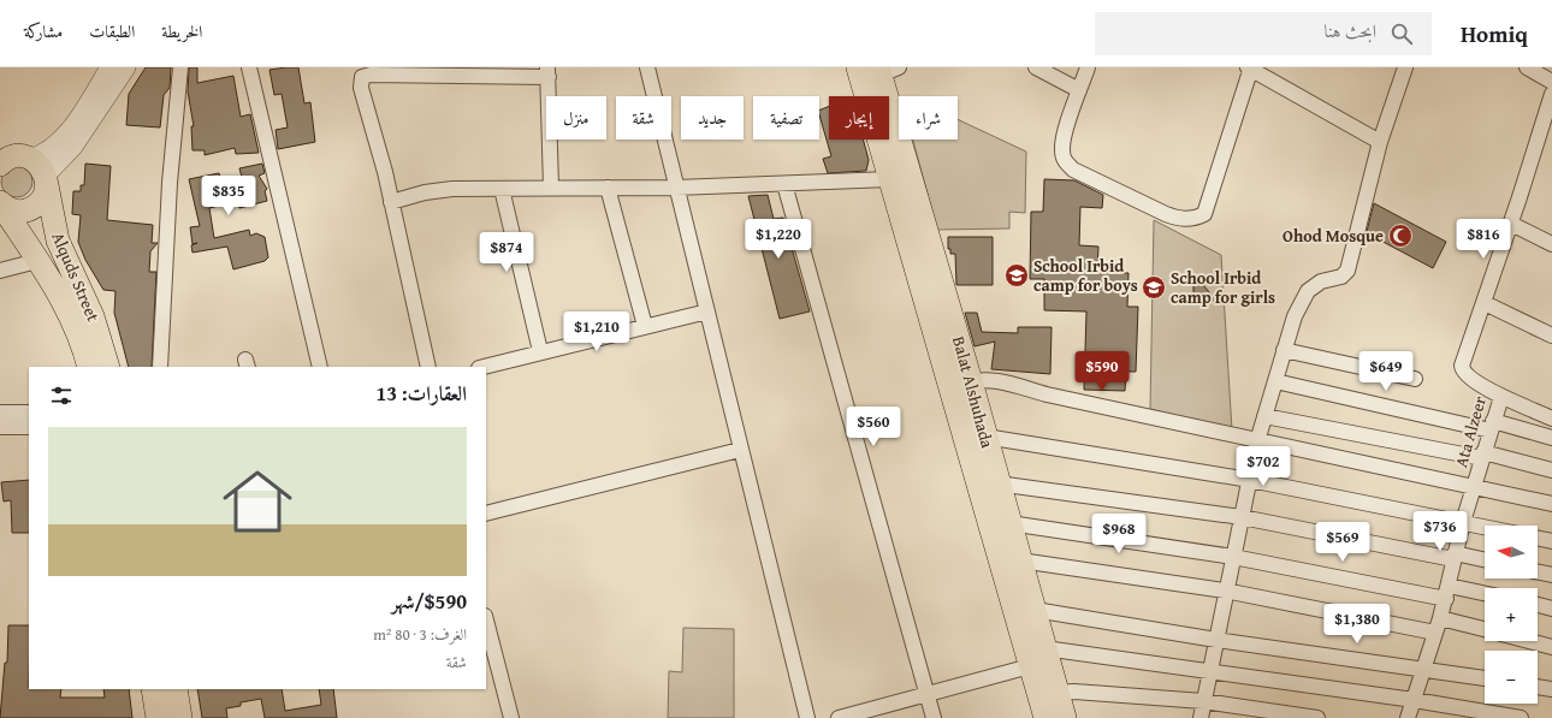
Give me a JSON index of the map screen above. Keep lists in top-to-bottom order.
{
  "streets": {
    "main road": ["Alquds Street", "Balat Alshuhada"],
    "street": ["Ata Alzeer"]
  },
  "places": {
    "mosque": ["Ohod Mosque"],
    "school or university": ["School Irbid camp for boys", "School Irbid camp for girls"]
  },
  "north": "left",
  "page": {
    "header": "Homiq",
    "search": "ابحث هنا",
    "nav": ["الخريطة", "الطبقات", "مشاركة"],
    "chip": [
      "شراء",
      "إيجار",
      "تصفية",
      "جديد",
      "شقة",
      "منزل"
    ],
    "price": [
      "$835",
      "$1,220",
      "$816",
      "$874",
      "$1,210",
      "$590",
      "$649",
      "$560",
      "$702",
      "$736",
      "$968",
      "$569",
      "$1,380"
    ],
    "heading": "العقارات: 13",
    "list": [
      {
        "name": "$590/شهر",
        "note": "الغرف: 3 · 80 m² · شقة"
      }
    ],
    "map_buttons": ["+", "−"]
  }
}
